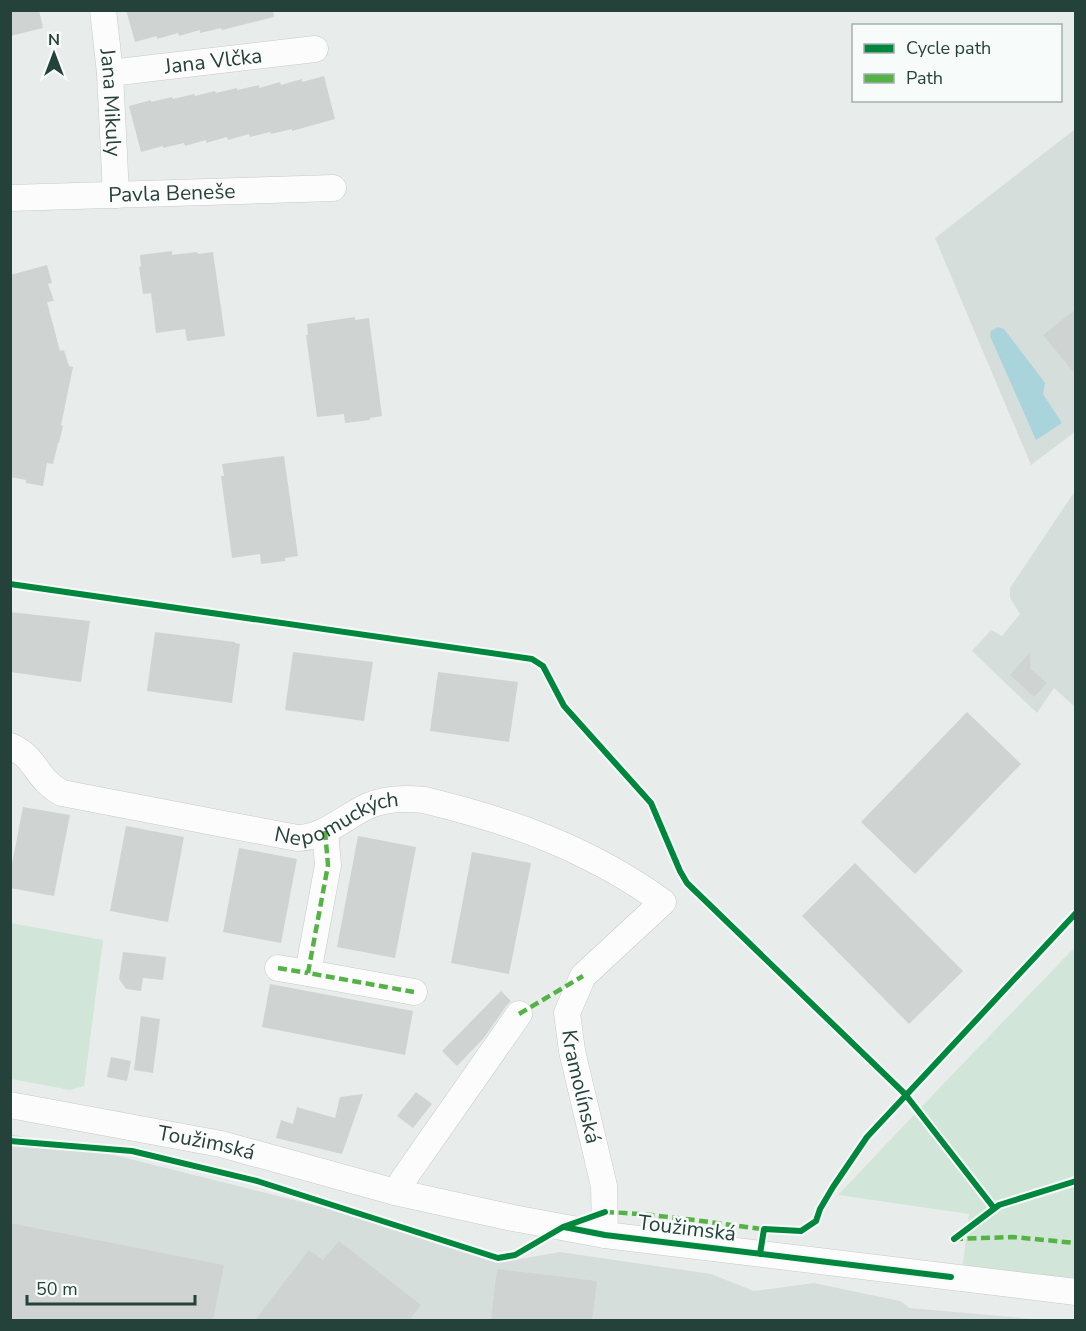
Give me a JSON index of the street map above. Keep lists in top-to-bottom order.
{
  "streets": {
    "street": [
      "Jana Vlčka",
      "Jana Mikuly",
      "Pavla Beneše",
      "Nepomuckých",
      "Kramolínská",
      "Toužimská"
    ]
  },
  "crossings": [
    ["Jana Vlčka", "Jana Mikuly"],
    ["Jana Mikuly", "Pavla Beneše"],
    ["Nepomuckých", "Kramolínská"],
    ["Kramolínská", "Toužimská"]
  ],
  "legend": ["Cycle path", "Path"],
  "scale_bar": "50 m",
  "north": "top"
}
